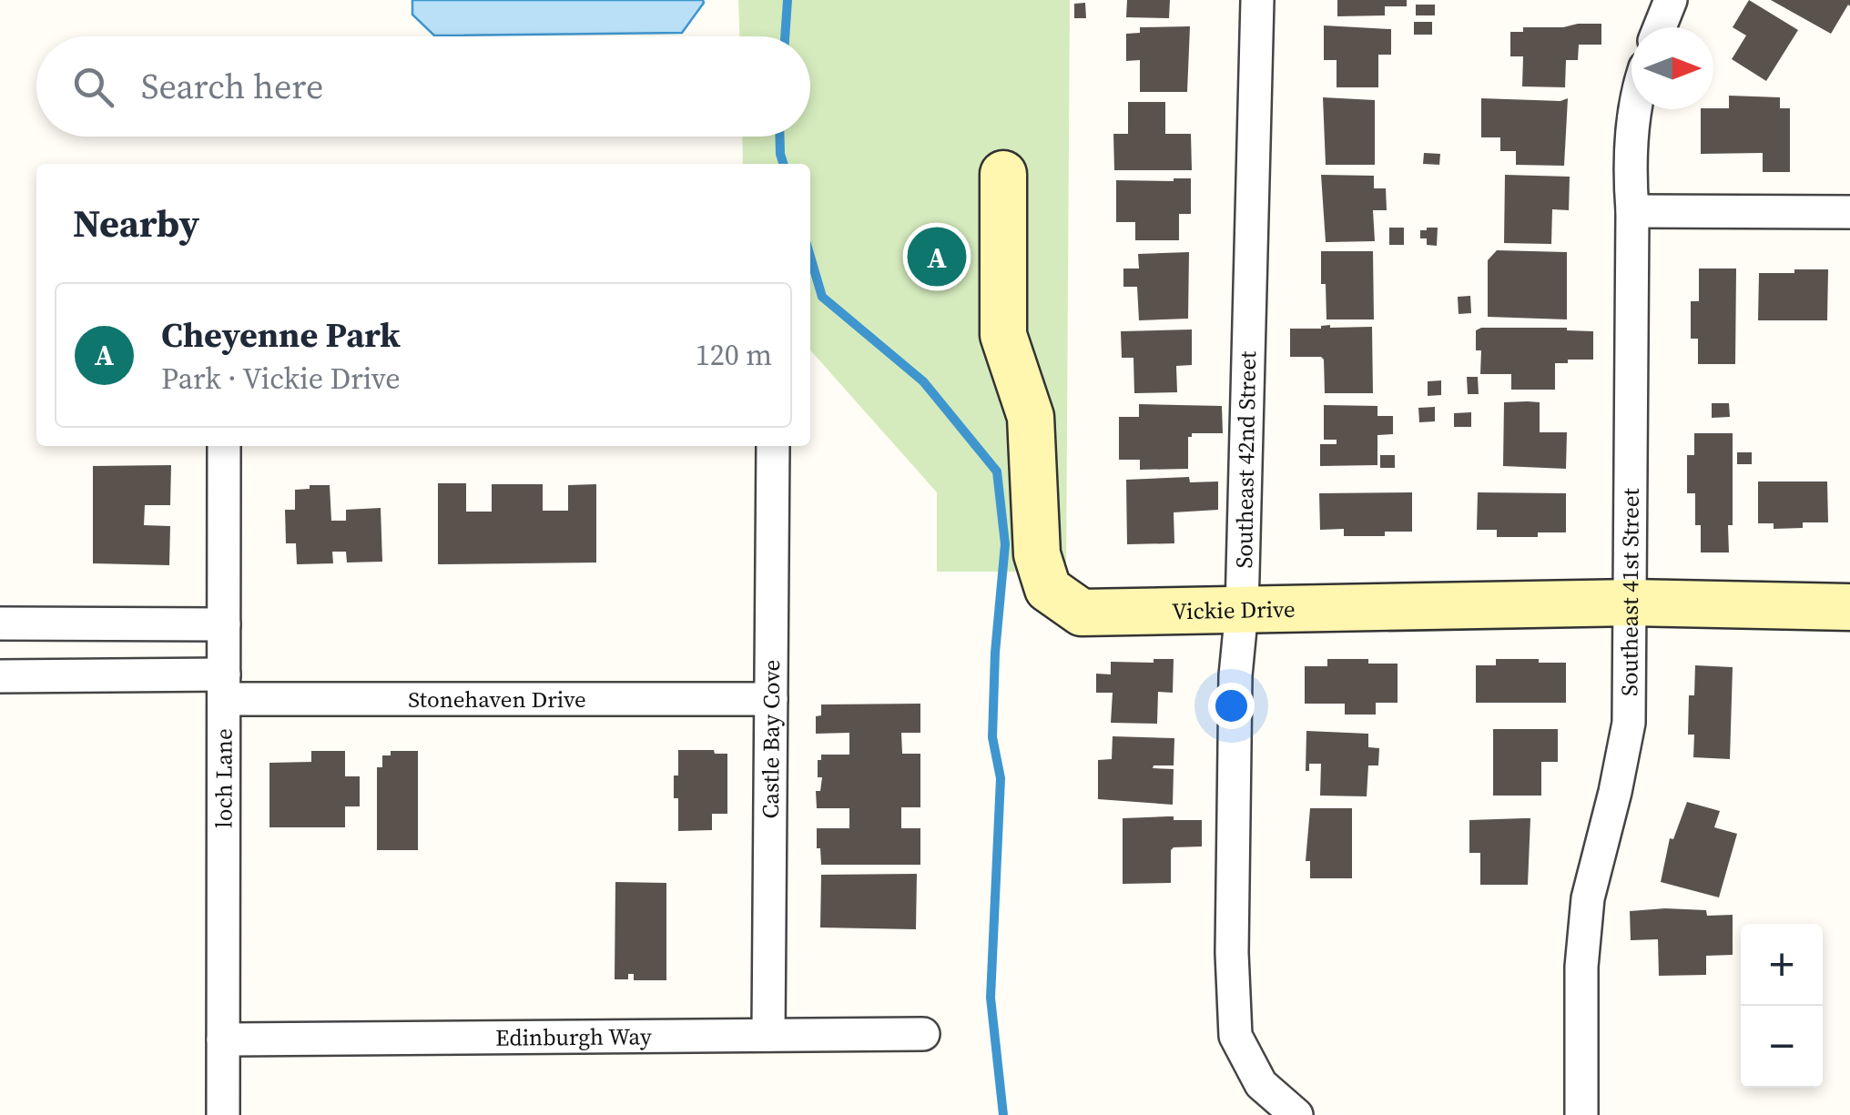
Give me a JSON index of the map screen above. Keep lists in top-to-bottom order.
{
  "streets": {
    "street": [
      "Southeast 42nd Street",
      "Southeast 41st Street",
      "Vickie Drive",
      "Stonehaven Drive",
      "Castle Bay Cove",
      "loch Lane",
      "Edinburgh Way"
    ]
  },
  "crossings": [
    ["Southeast 42nd Street", "Vickie Drive"],
    ["Southeast 41st Street", "Vickie Drive"],
    ["Stonehaven Drive", "Castle Bay Cove"],
    ["Stonehaven Drive", "loch Lane"],
    ["Castle Bay Cove", "Edinburgh Way"],
    ["loch Lane", "Edinburgh Way"]
  ],
  "north": "right",
  "page": {
    "search": "Search here",
    "heading": "Nearby",
    "pins": "A",
    "list": [
      {
        "mark": "A",
        "name": "Cheyenne Park",
        "note": "Park · Vickie Drive",
        "value": "120 m"
      }
    ],
    "map_buttons": ["+", "−"]
  }
}
